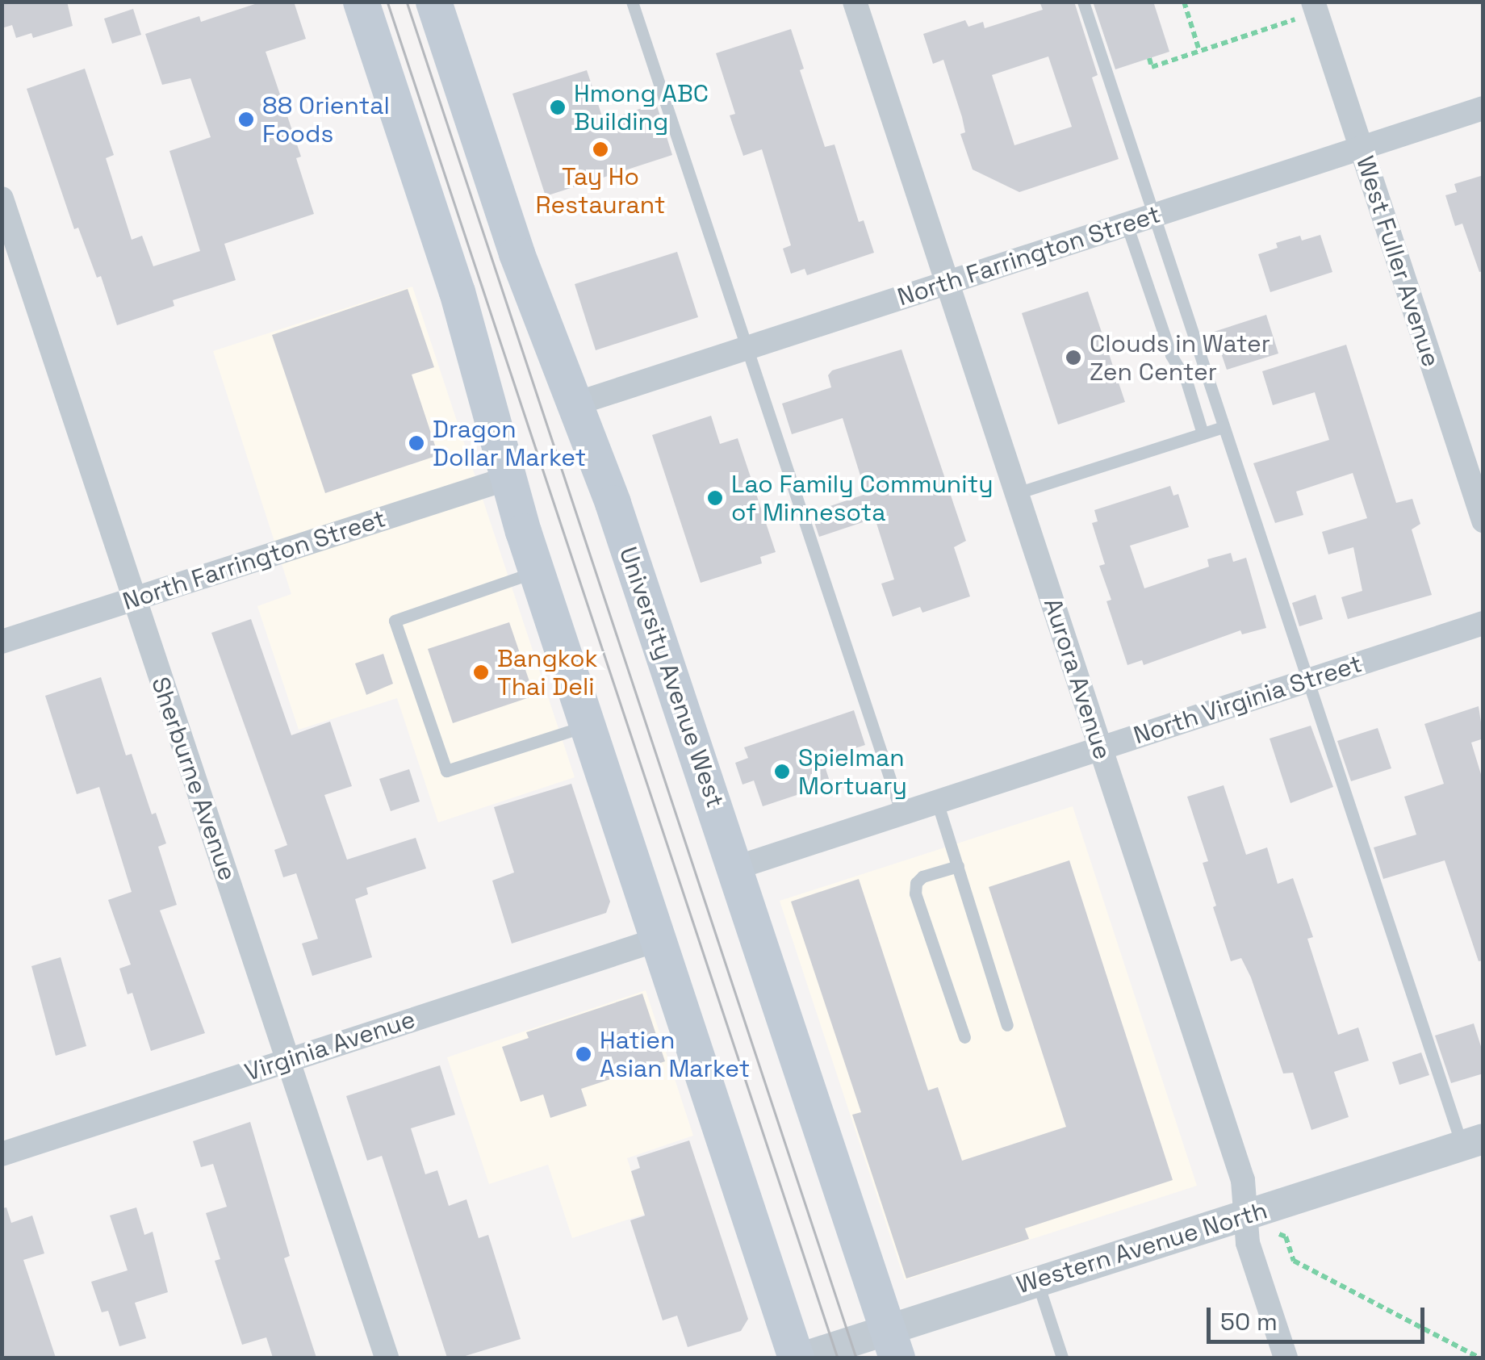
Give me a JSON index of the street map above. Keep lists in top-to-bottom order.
{
  "streets": {
    "main road": ["University Avenue West"],
    "street": [
      "North Farrington Street",
      "West Fuller Avenue",
      "Aurora Avenue",
      "North Virginia Street",
      "Sherburne Avenue",
      "Virginia Avenue",
      "Western Avenue North"
    ]
  },
  "crossings": [
    ["North Farrington Street", "West Fuller Avenue"],
    ["North Farrington Street", "University Avenue West"],
    ["North Farrington Street", "Aurora Avenue"],
    ["North Farrington Street", "Sherburne Avenue"],
    ["University Avenue West", "North Virginia Street"],
    ["University Avenue West", "Western Avenue North"],
    ["Aurora Avenue", "North Virginia Street"],
    ["Aurora Avenue", "Western Avenue North"],
    ["Sherburne Avenue", "Virginia Avenue"]
  ],
  "places": [
    "Hmong ABC Building",
    "88 Oriental Foods",
    "Tay Ho Restaurant",
    "Clouds in Water Zen Center",
    "Dragon Dollar Market",
    "Lao Family Community of Minnesota",
    "Bangkok Thai Deli",
    "Spielman Mortuary",
    "Hatien Asian Market"
  ],
  "scale_bar": "50 m"
}
